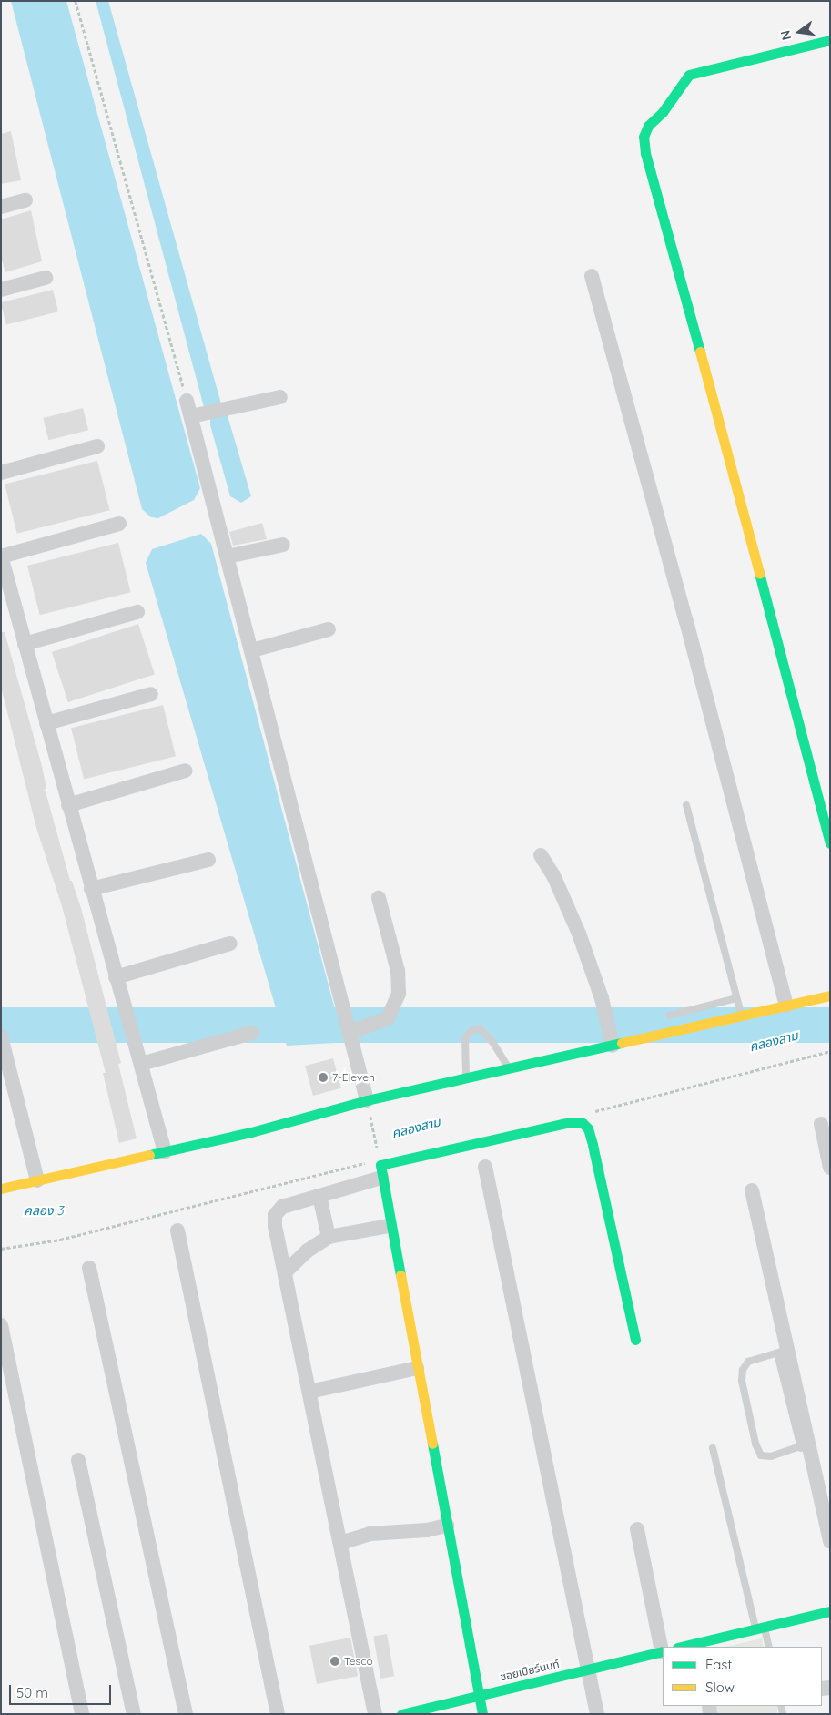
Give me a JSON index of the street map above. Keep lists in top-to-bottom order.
{
  "streets": {
    "street": ["ซอยเปียร์นนท์"]
  },
  "water": ["คลองสาม", "คลอง 3"],
  "places": ["7-Eleven", "Tesco"],
  "legend": ["Fast", "Slow"],
  "scale_bar": "50 m",
  "north": "left"
}
